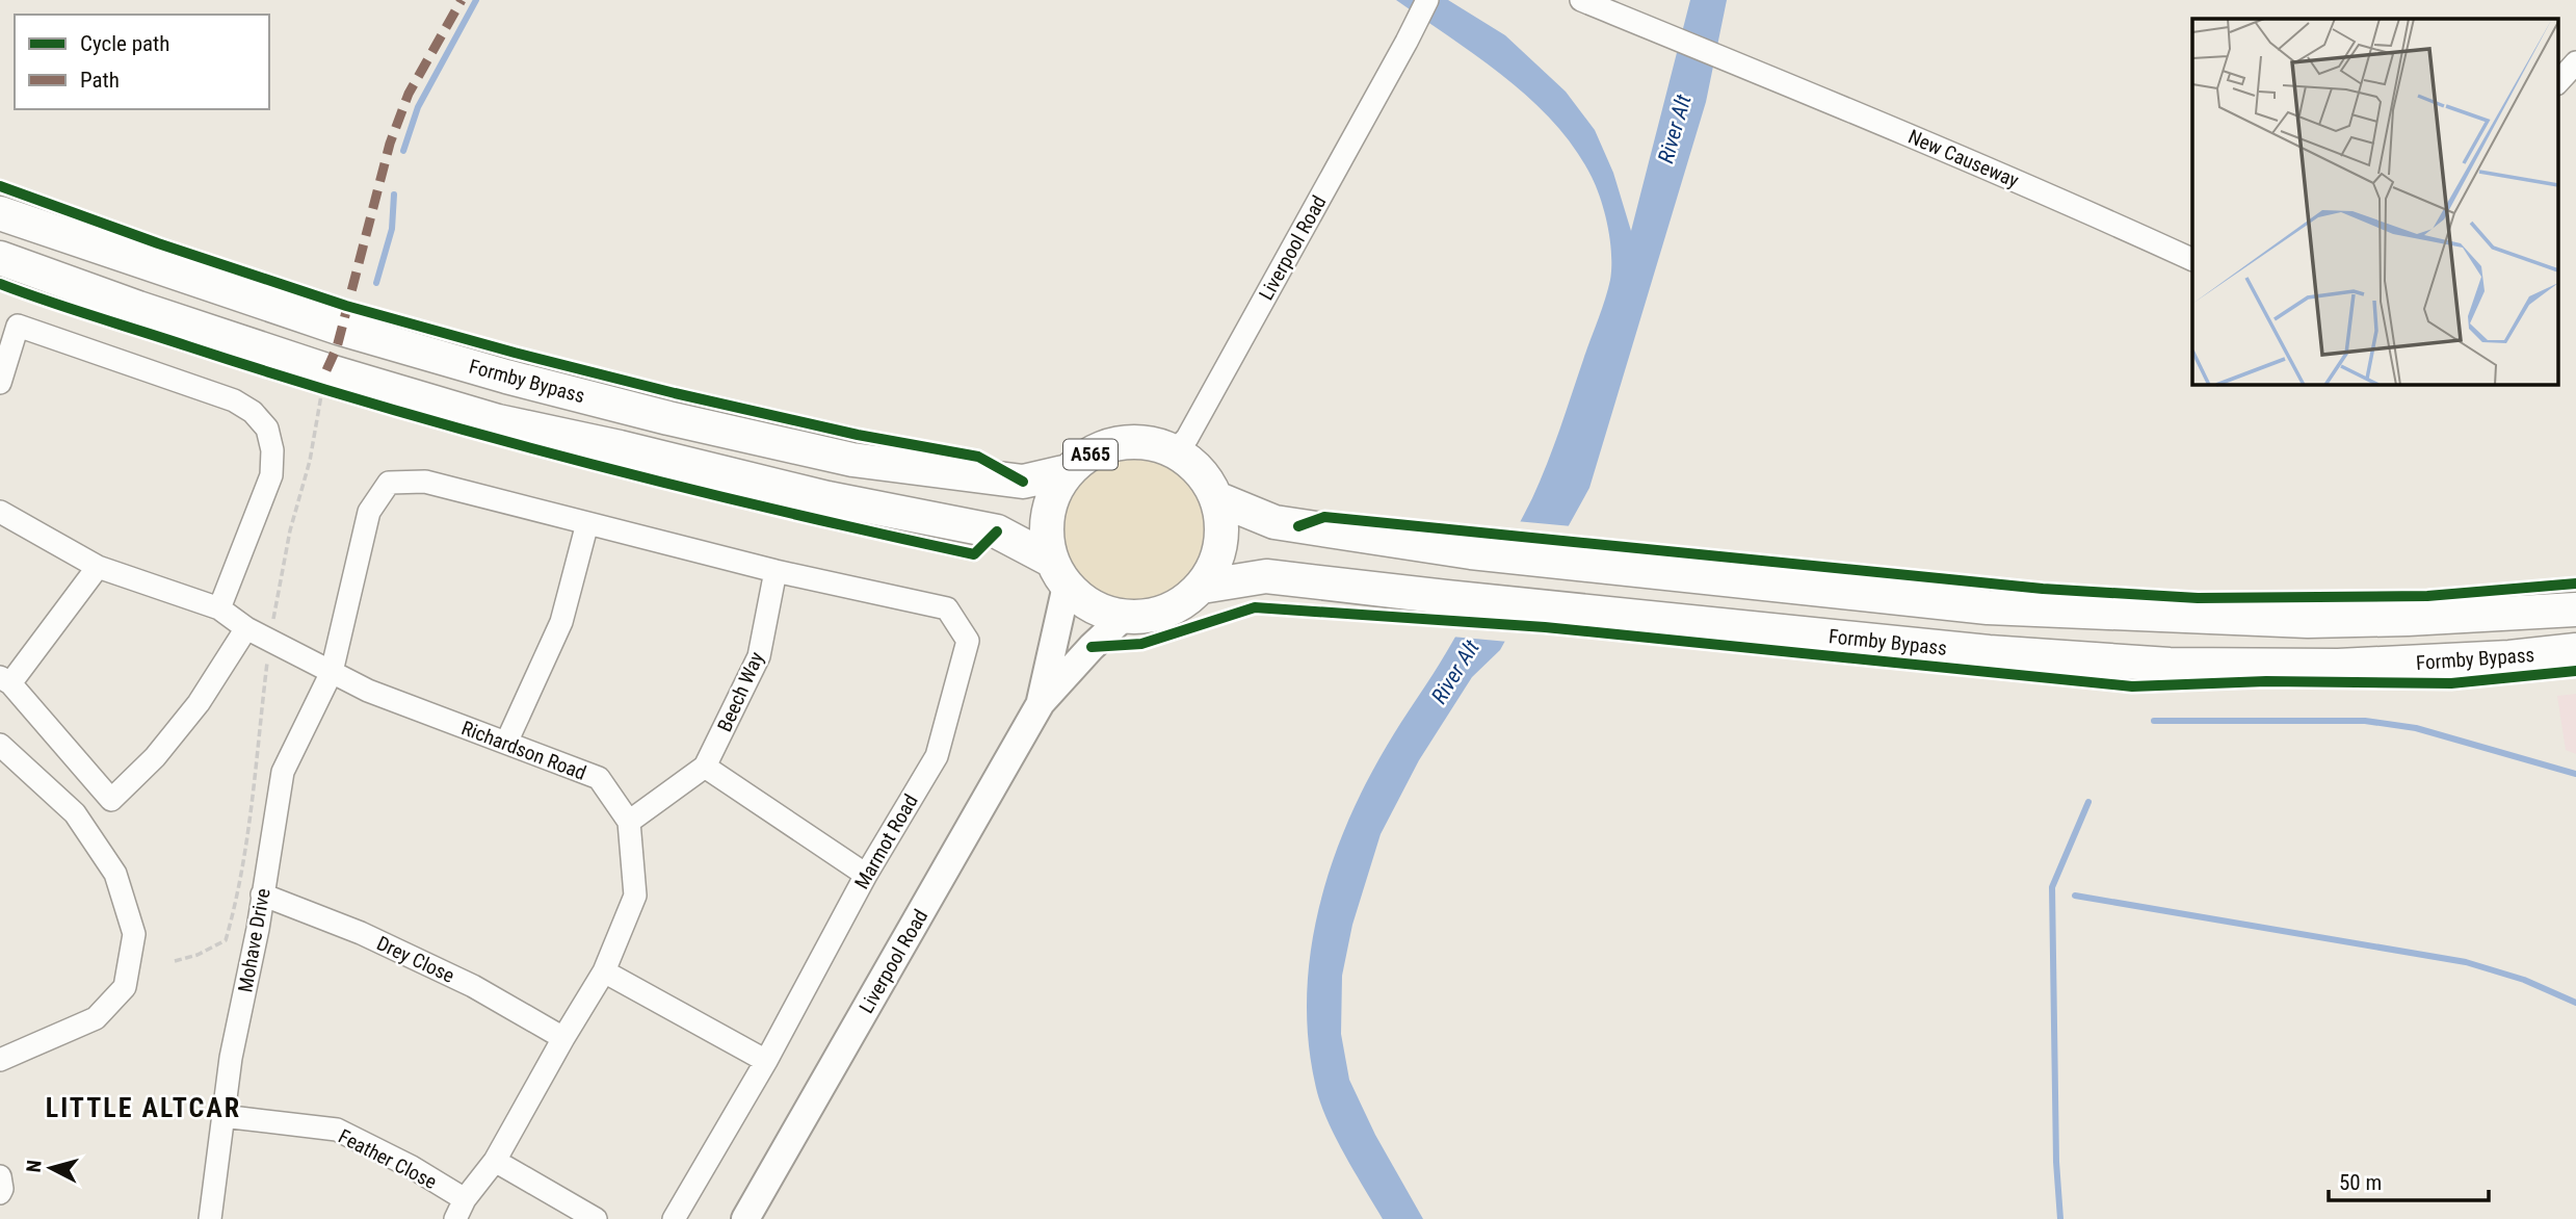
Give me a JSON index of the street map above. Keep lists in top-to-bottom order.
{
  "streets": {
    "highway": ["Formby Bypass", "A565"],
    "main road": ["Liverpool Road"],
    "street": [
      "New Causeway",
      "Beech Way",
      "Richardson Road",
      "Marmot Road",
      "Mohave Drive",
      "Drey Close",
      "Feather Close"
    ]
  },
  "crossings": [
    ["Liverpool Road", "Formby Bypass"],
    ["Liverpool Road", "A565"],
    ["Formby Bypass", "A565"],
    ["Beech Way", "Richardson Road"],
    ["Beech Way", "Marmot Road"],
    ["Richardson Road", "Mohave Drive"],
    ["Richardson Road", "Drey Close"],
    ["Richardson Road", "Feather Close"],
    ["Marmot Road", "Mohave Drive"],
    ["Mohave Drive", "Drey Close"],
    ["Mohave Drive", "Feather Close"]
  ],
  "districts": ["LITTLE ALTCAR"],
  "water": ["River Alt"],
  "legend": ["Cycle path", "Path"],
  "scale_bar": "50 m",
  "north": "left"
}
